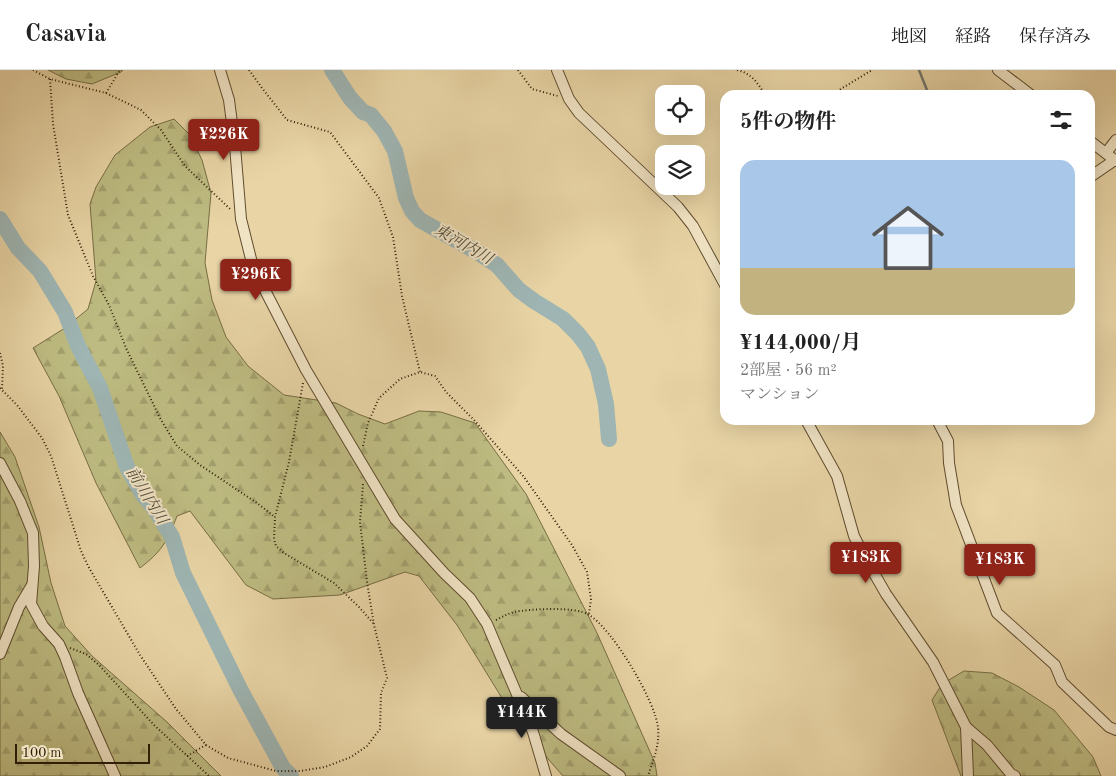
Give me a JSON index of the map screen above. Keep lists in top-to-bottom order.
{
  "water": ["東河内川", "前川内川"],
  "scale_bar": "100 m",
  "page": {
    "header": "Casavia",
    "nav": ["地図", "経路", "保存済み"],
    "heading": "5件の物件",
    "price": [
      "¥226K",
      "¥296K",
      "¥183K",
      "¥183K",
      "¥144K"
    ],
    "list": [
      {
        "name": "¥144,000/月",
        "note": "2部屋 · 56 m² · マンション"
      }
    ],
    "scale": "100 m"
  }
}
